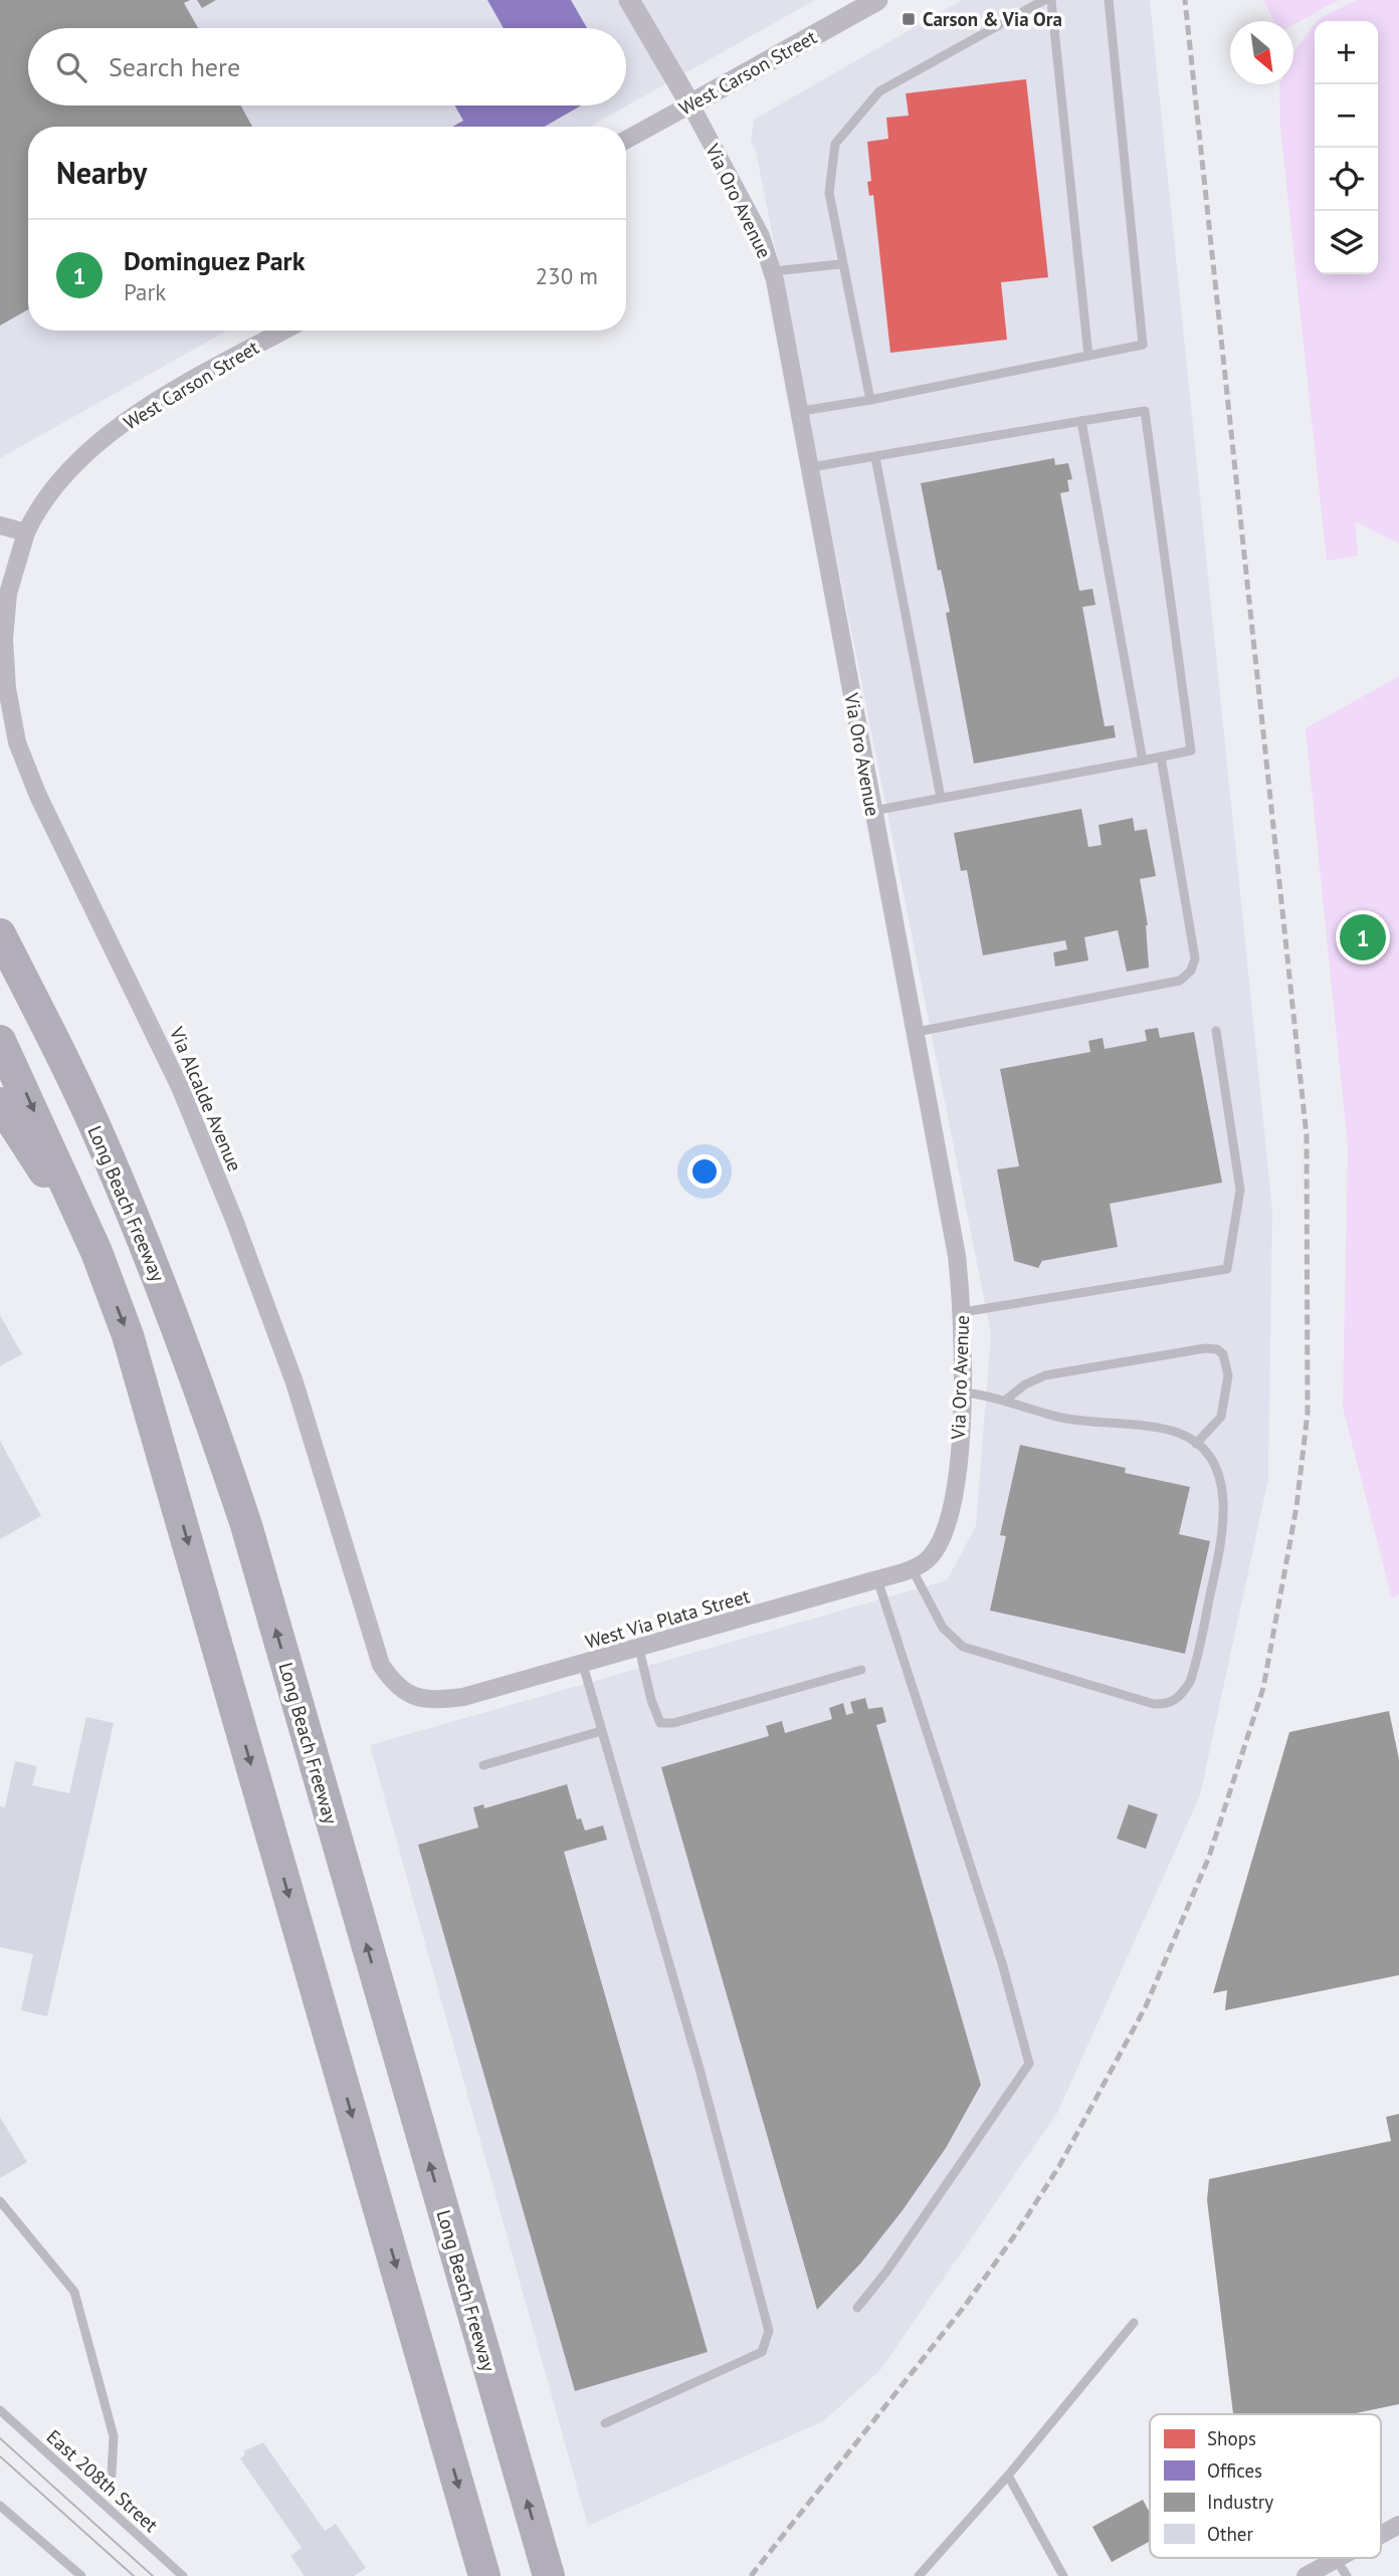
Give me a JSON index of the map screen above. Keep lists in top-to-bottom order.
{
  "streets": {
    "highway": ["Long Beach Freeway"],
    "street": [
      "West Carson Street",
      "Via Oro Avenue",
      "Via Alcalde Avenue",
      "West Via Plata Street"
    ],
    "lane": ["East 208th Street"]
  },
  "crossings": [
    ["West Carson Street", "Via Oro Avenue"],
    ["West Carson Street", "Via Alcalde Avenue"],
    ["Via Oro Avenue", "West Via Plata Street"],
    ["Via Alcalde Avenue", "West Via Plata Street"]
  ],
  "places": {
    "transit": ["Carson & Via Ora"]
  },
  "legend": [
    "Shops",
    "Offices",
    "Industry",
    "Other"
  ],
  "north": "bottom right",
  "page": {
    "map_buttons": ["+", "−"],
    "search": "Search here",
    "heading": "Nearby",
    "list": [
      {
        "mark": "1",
        "name": "Dominguez Park",
        "note": "Park",
        "value": "230 m"
      }
    ],
    "pins": "1"
  }
}
